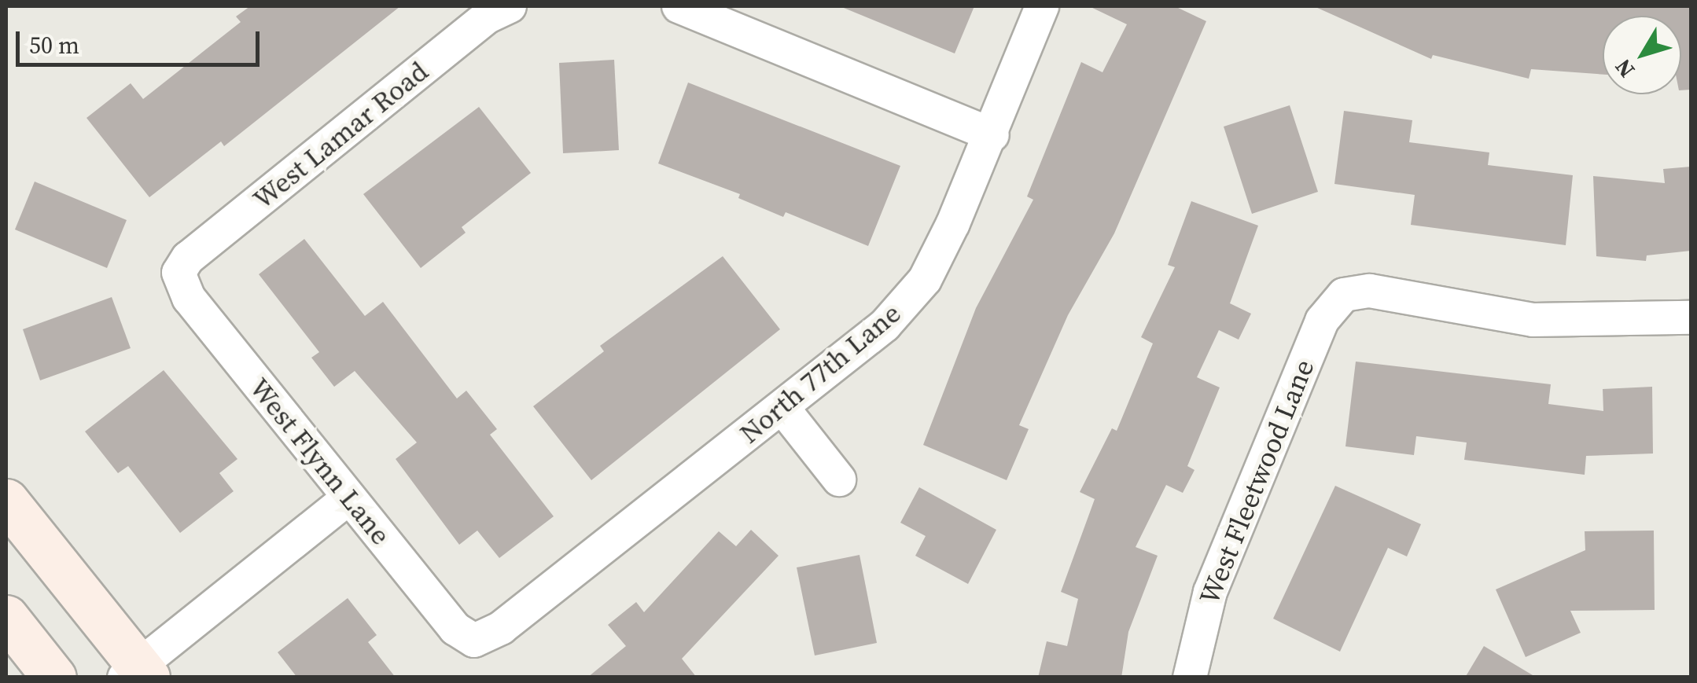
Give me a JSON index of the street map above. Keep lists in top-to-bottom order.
{
  "streets": {
    "street": [
      "West Lamar Road",
      "North 77th Lane",
      "West Flynn Lane",
      "West Fleetwood Lane"
    ]
  },
  "crossings": [
    ["West Lamar Road", "West Flynn Lane"],
    ["North 77th Lane", "West Flynn Lane"]
  ],
  "scale_bar": "50 m",
  "north": "bottom left"
}
